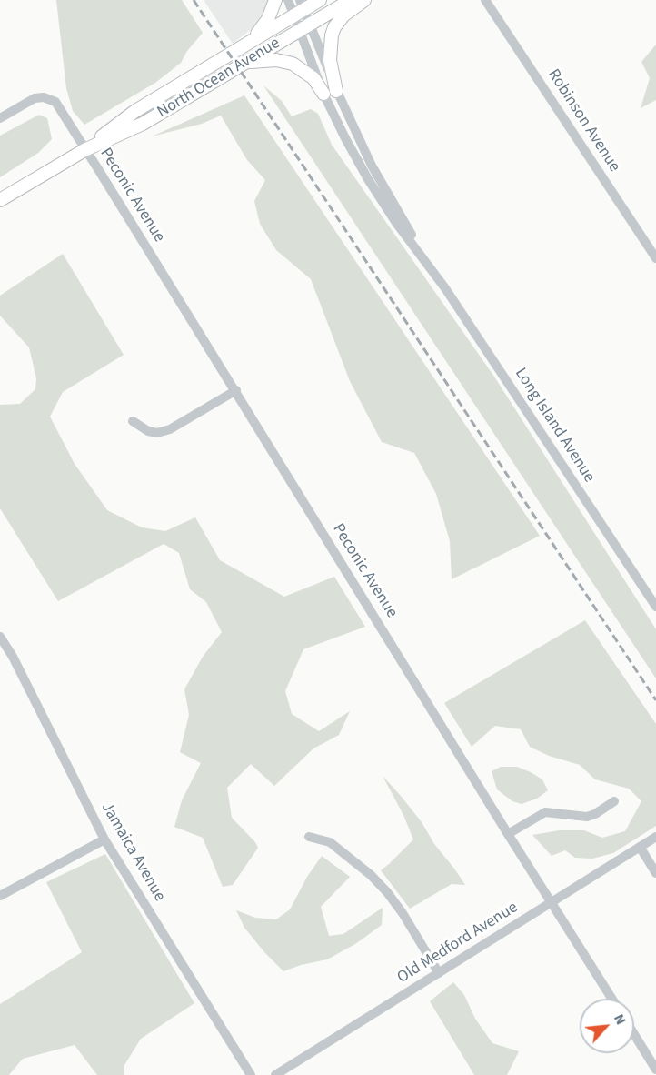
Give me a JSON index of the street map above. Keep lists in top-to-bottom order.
{
  "streets": {
    "main road": ["North Ocean Avenue"],
    "street": [
      "Robinson Avenue",
      "Peconic Avenue",
      "Long Island Avenue",
      "Jamaica Avenue",
      "Old Medford Avenue"
    ]
  },
  "crossings": [
    ["North Ocean Avenue", "Peconic Avenue"],
    ["North Ocean Avenue", "Long Island Avenue"],
    ["Peconic Avenue", "Old Medford Avenue"]
  ],
  "north": "top right"
}
